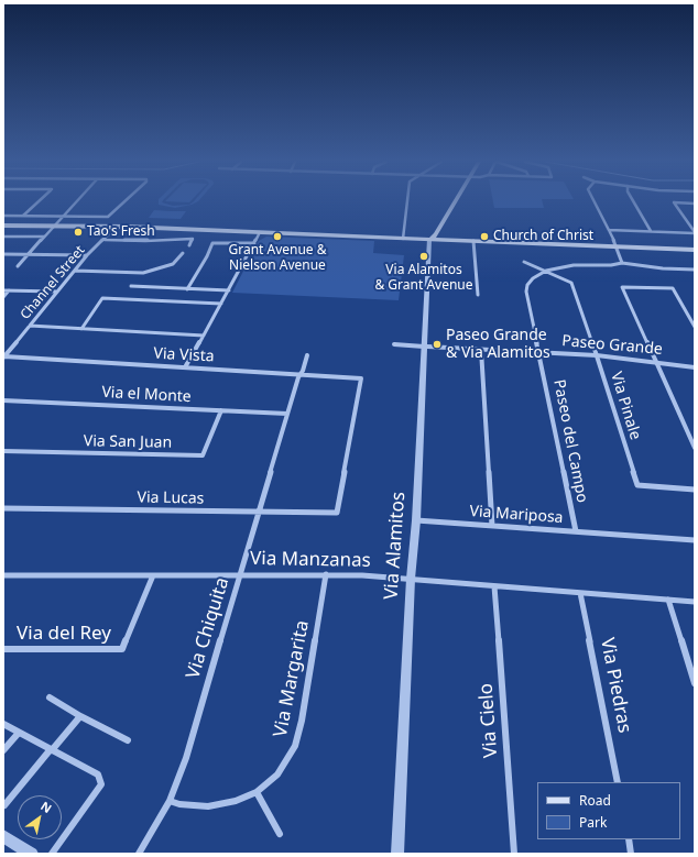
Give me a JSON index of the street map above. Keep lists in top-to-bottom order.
{
  "streets": {
    "street": [
      "Channel Street",
      "Paseo Grande",
      "Via Vista",
      "Via el Monte",
      "Via Pinale",
      "Paseo del Campo",
      "Via San Juan",
      "Via Lucas",
      "Via Mariposa",
      "Via Alamitos",
      "Via Manzanas",
      "Via Chiquita",
      "Via del Rey",
      "Via Margarita",
      "Via Piedras",
      "Via Cielo"
    ]
  },
  "crossings": [
    ["Channel Street", "Via Vista"],
    ["Paseo Grande", "Via Pinale"],
    ["Paseo Grande", "Paseo del Campo"],
    ["Paseo Grande", "Via Alamitos"],
    ["Via Vista", "Via Lucas"],
    ["Via Vista", "Via Chiquita"],
    ["Via el Monte", "Via San Juan"],
    ["Via el Monte", "Via Chiquita"],
    ["Via Pinale", "Paseo del Campo"],
    ["Paseo del Campo", "Via Mariposa"],
    ["Via Lucas", "Via Chiquita"],
    ["Via Mariposa", "Via Alamitos"],
    ["Via Alamitos", "Via Manzanas"],
    ["Via Manzanas", "Via Chiquita"],
    ["Via Manzanas", "Via del Rey"],
    ["Via Manzanas", "Via Margarita"],
    ["Via Manzanas", "Via Piedras"],
    ["Via Manzanas", "Via Cielo"],
    ["Via Chiquita", "Via Margarita"]
  ],
  "places": [
    "Tao's Fresh",
    "Grant Avenue & Nielson Avenue",
    "Church of Christ",
    "Via Alamitos & Grant Avenue",
    "Paseo Grande & Via Alamitos"
  ],
  "legend": ["Road", "Park"],
  "north": "top right"
}
